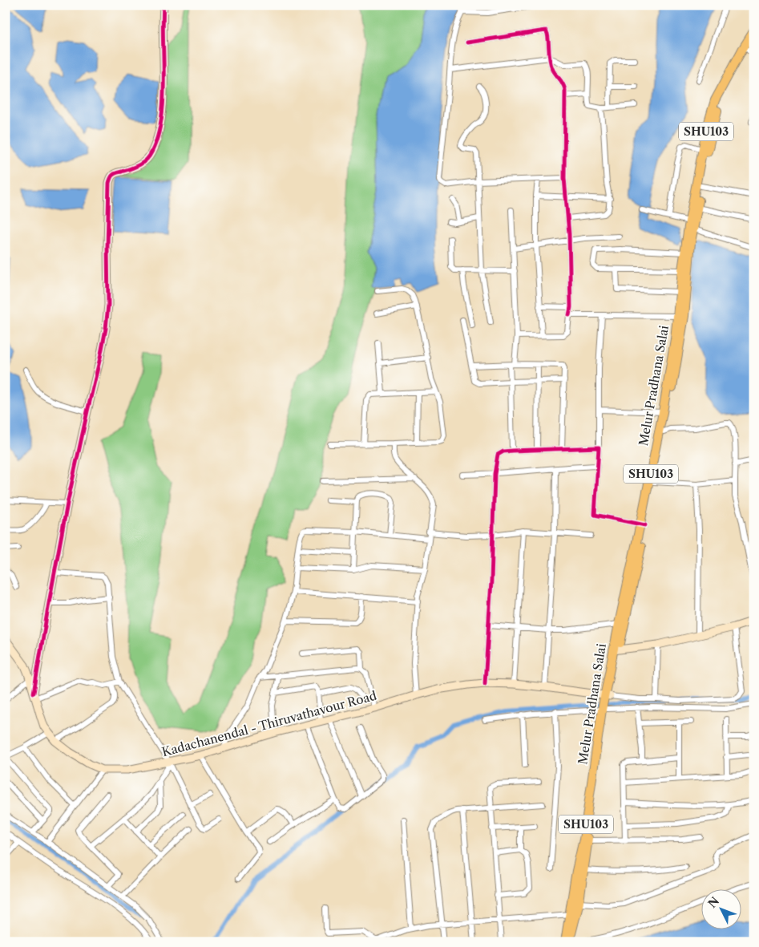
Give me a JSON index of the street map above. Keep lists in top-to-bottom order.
{
  "streets": {
    "main road": ["SHU103", "Melur Pradhana Salai", "Kadachanendal - Thiruvathavour Road"]
  },
  "crossings": [
    ["Melur Pradhana Salai", "Kadachanendal - Thiruvathavour Road"]
  ],
  "north": "top left"
}
